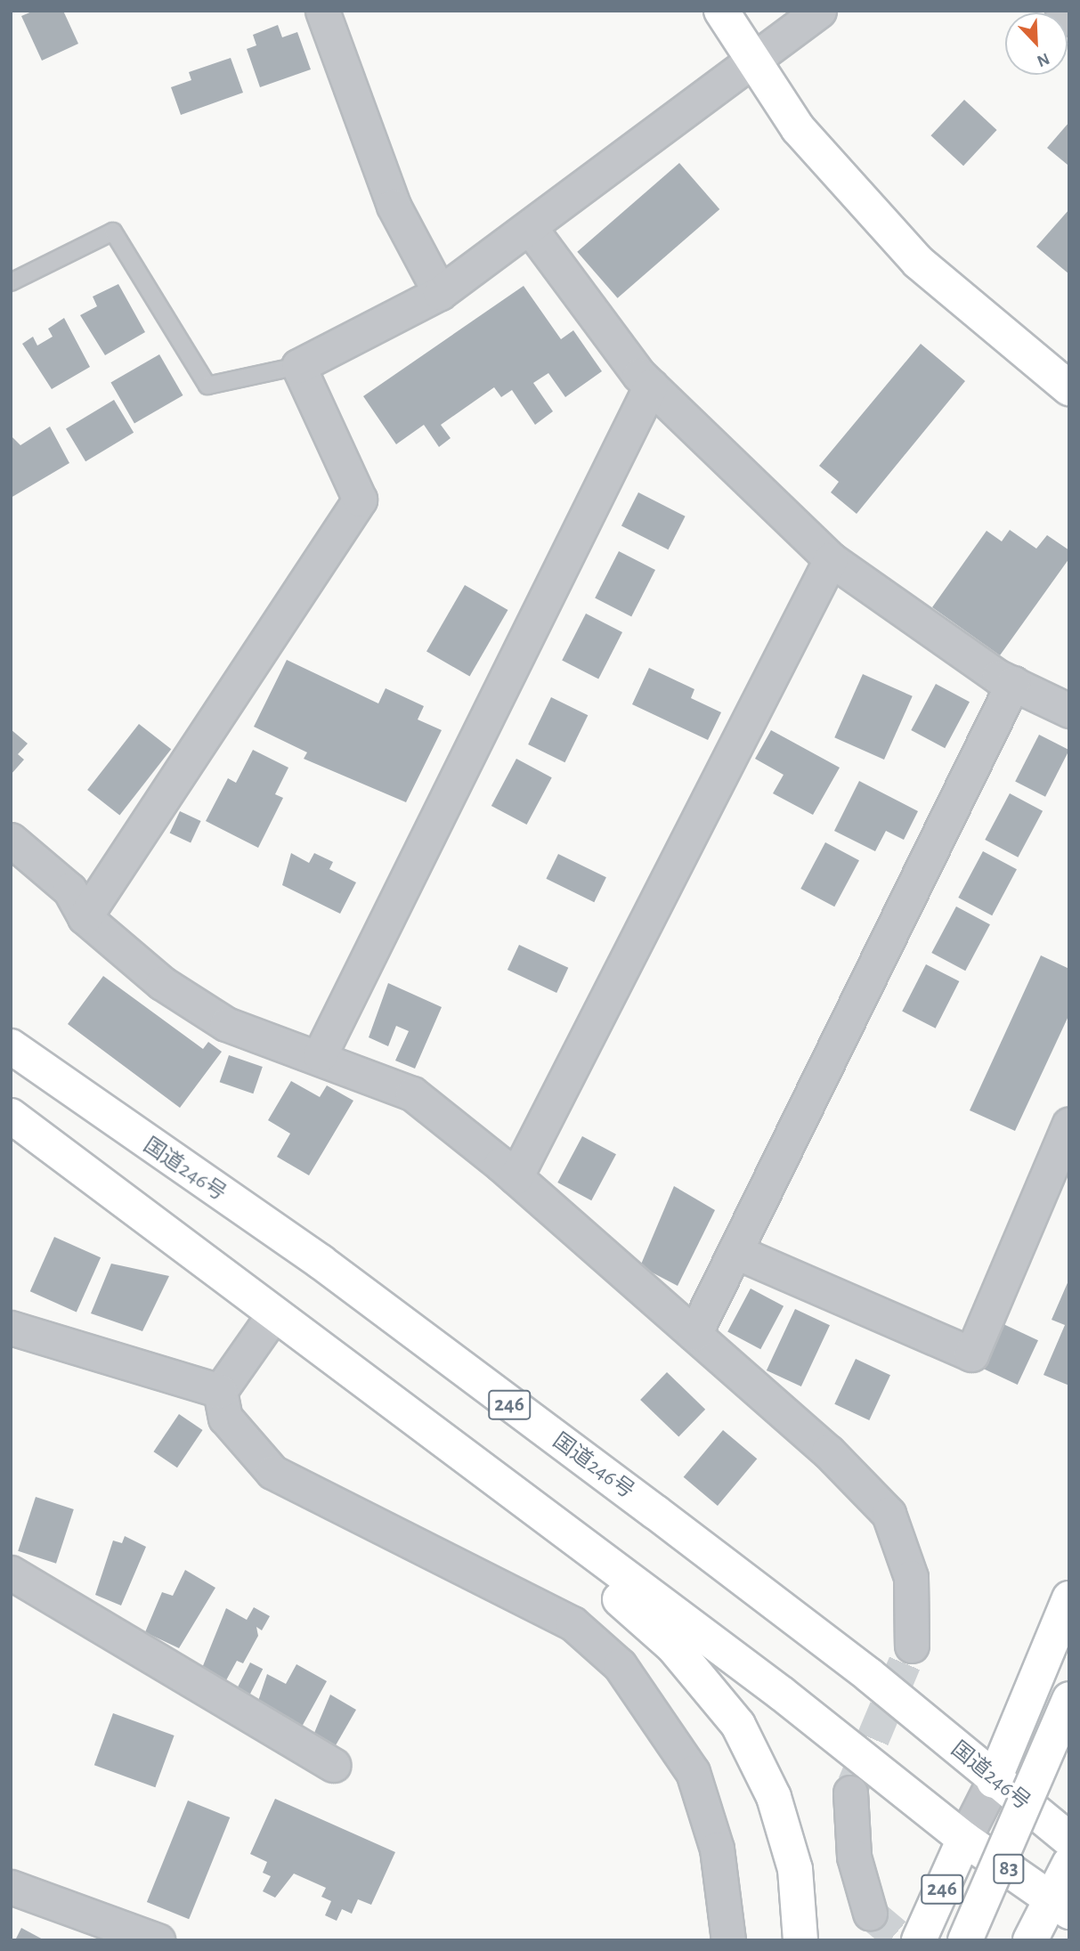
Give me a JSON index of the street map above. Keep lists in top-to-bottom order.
{
  "streets": {
    "main road": ["国道246号", "246", "83"]
  },
  "crossings": [
    ["246", "83"]
  ],
  "north": "bottom right"
}
